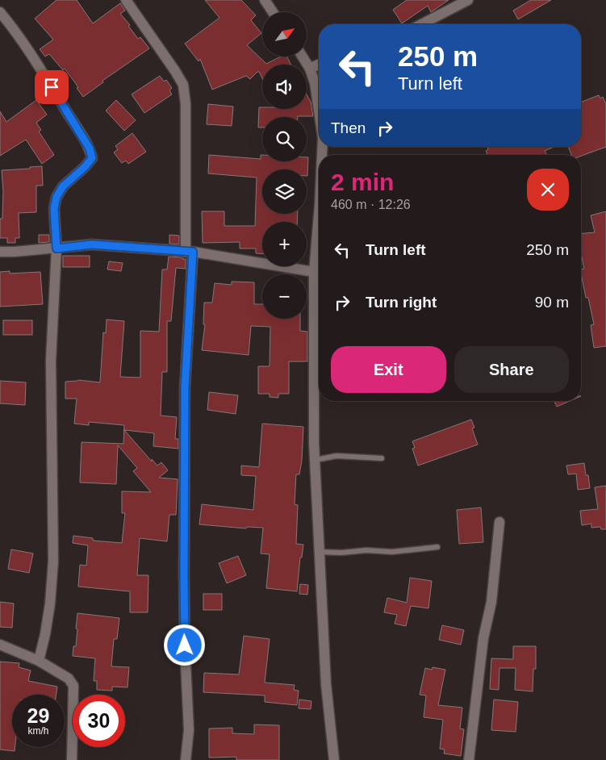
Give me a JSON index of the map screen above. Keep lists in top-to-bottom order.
{
  "north": "top right",
  "page": {
    "map_buttons": ["+", "−"],
    "turn": ["250 m", "Turn left"],
    "then": "Then",
    "heading": ["2 min", "460 m · 12:26"],
    "list": [
      {
        "name": "Turn left",
        "value": "250 m"
      },
      {
        "name": "Turn right",
        "value": "90 m"
      }
    ],
    "buttons": ["Exit", "Share"],
    "speed": "29 km/h",
    "limit": "30"
  }
}
